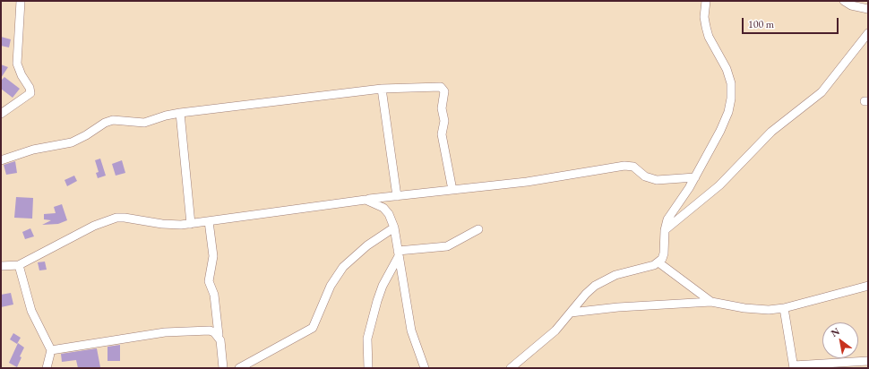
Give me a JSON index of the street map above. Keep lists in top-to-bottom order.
{
  "scale_bar": "100 m",
  "north": "top left"
}
